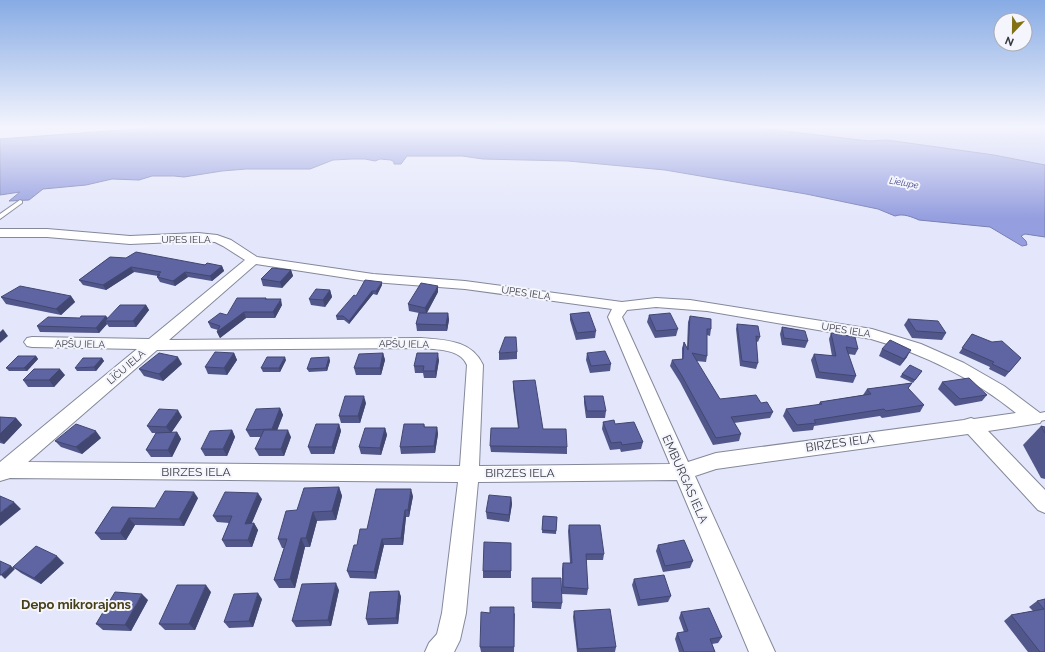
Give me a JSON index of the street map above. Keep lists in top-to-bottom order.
{
  "streets": {
    "street": [
      "UPES IELA",
      "APŠU IELA",
      "LĪČU IELA",
      "BIRZES IELA",
      "EMBURGAS IELA"
    ]
  },
  "crossings": [
    ["UPES IELA", "LĪČU IELA"],
    ["UPES IELA", "BIRZES IELA"],
    ["UPES IELA", "EMBURGAS IELA"],
    ["APŠU IELA", "LĪČU IELA"],
    ["APŠU IELA", "BIRZES IELA"],
    ["LĪČU IELA", "BIRZES IELA"],
    ["BIRZES IELA", "EMBURGAS IELA"]
  ],
  "districts": ["Depo mikrorajons"],
  "water": ["Lielupe"],
  "north": "bottom"
}
